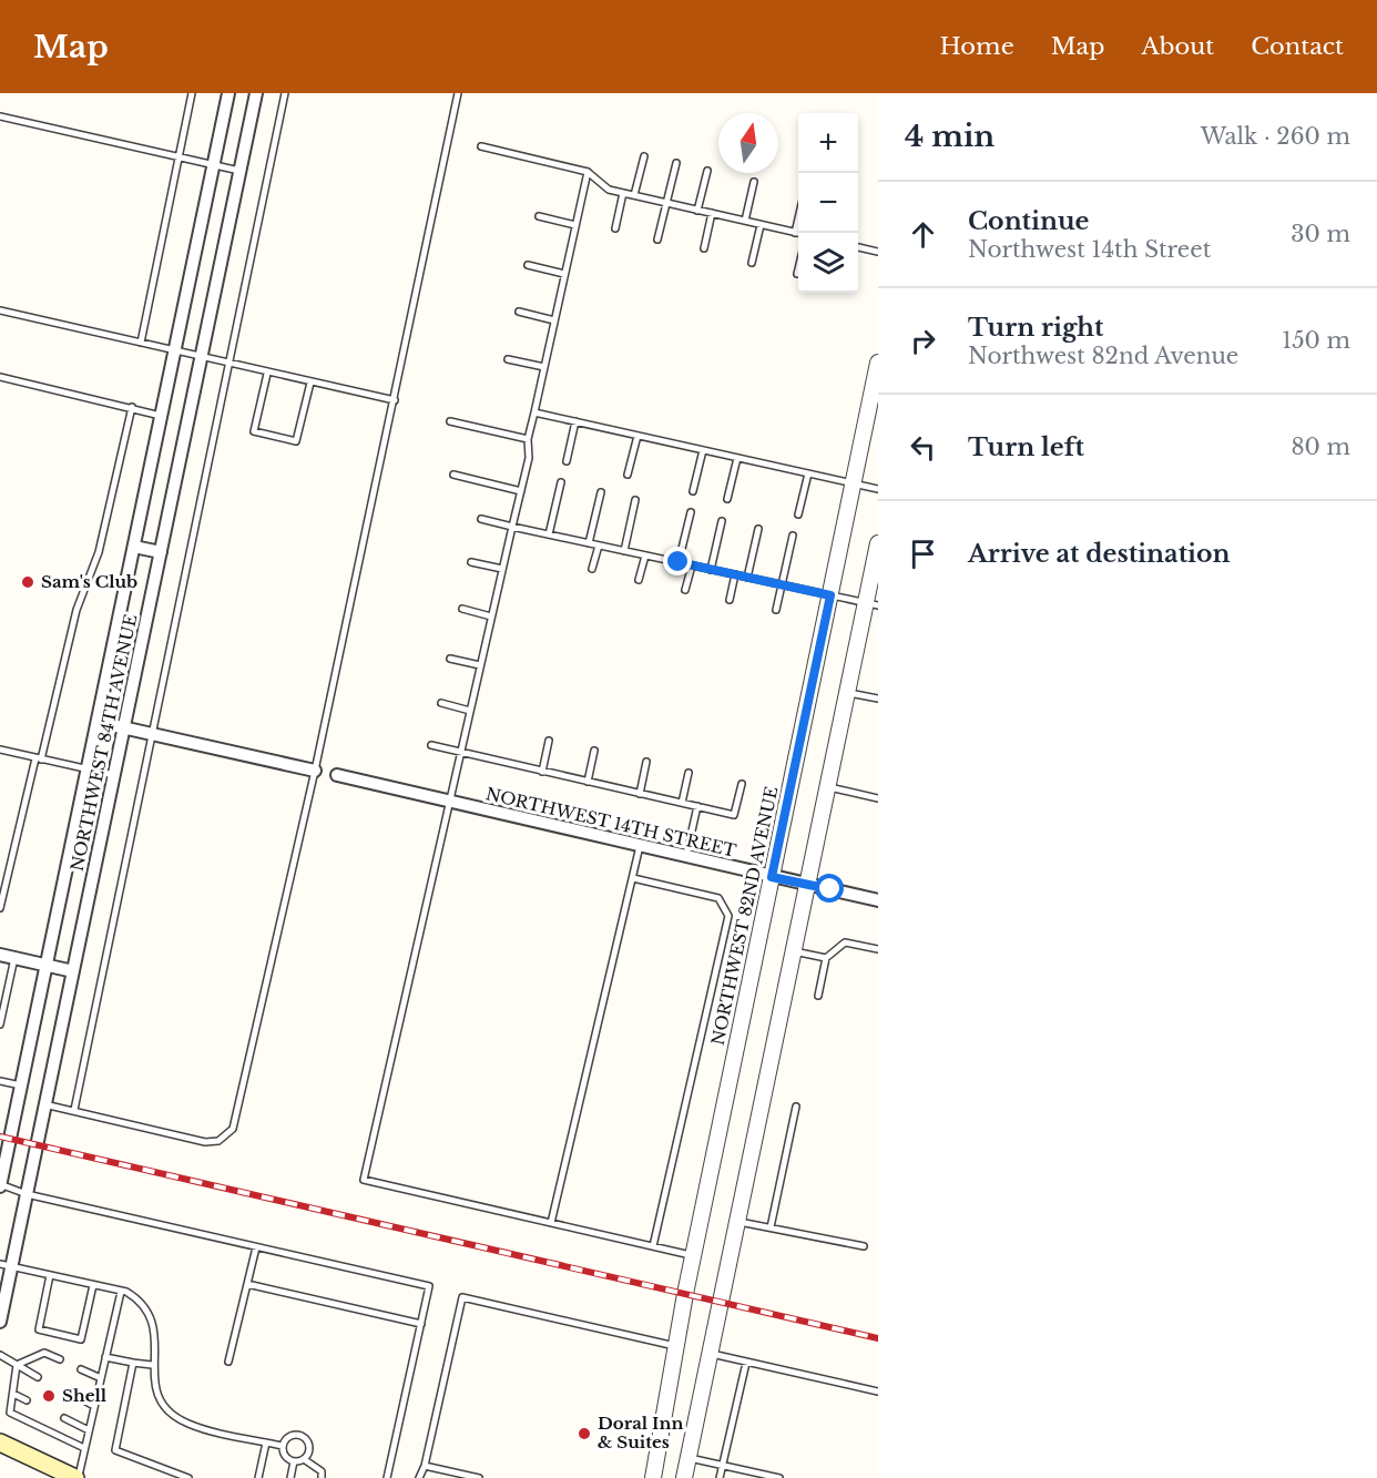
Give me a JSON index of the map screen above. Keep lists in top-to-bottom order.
{
  "streets": {
    "street": ["NORTHWEST 84TH AVENUE", "NORTHWEST 14TH STREET", "NORTHWEST 82ND AVENUE"]
  },
  "crossings": [
    ["NORTHWEST 14TH STREET", "NORTHWEST 82ND AVENUE"]
  ],
  "places": ["Sam's Club", "Shell", "Doral Inn & Suites"],
  "north": "top",
  "page": {
    "header": "Map",
    "nav": [
      "Home",
      "Map",
      "About",
      "Contact"
    ],
    "heading": ["4 min", "Walk · 260 m"],
    "map_buttons": ["+", "−"],
    "list": [
      ["Continue", "Northwest 14th Street", "30 m"],
      ["Turn right", "Northwest 82nd Avenue", "150 m"],
      ["Turn left", "80 m"],
      "Arrive at destination"
    ]
  }
}
